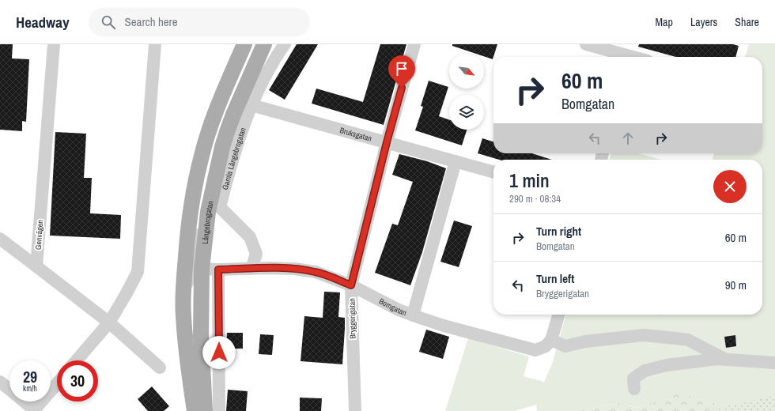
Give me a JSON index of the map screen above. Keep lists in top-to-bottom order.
{
  "streets": {
    "main road": ["Långebrogatan"],
    "street": [
      "Bruksgatan",
      "Gamla Långebrogatan",
      "Genvägen",
      "Bomgatan",
      "Bryggerigatan"
    ]
  },
  "crossings": [
    ["Bruksgatan", "Gamla Långebrogatan"],
    ["Bruksgatan", "Bryggerigatan"],
    ["Gamla Långebrogatan", "Bomgatan"],
    ["Långebrogatan", "Bomgatan"],
    ["Bomgatan", "Bryggerigatan"]
  ],
  "north": "bottom right",
  "page": {
    "header": "Headway",
    "search": "Search here",
    "nav": ["Map", "Layers", "Share"],
    "turn": ["60 m", "Bomgatan"],
    "heading": ["1 min", "290 m · 08:34"],
    "list": [
      {
        "name": "Turn right",
        "note": "Bomgatan",
        "value": "60 m"
      },
      {
        "name": "Turn left",
        "note": "Bryggerigatan",
        "value": "90 m"
      }
    ],
    "speed": "29 km/h",
    "limit": "30"
  }
}
